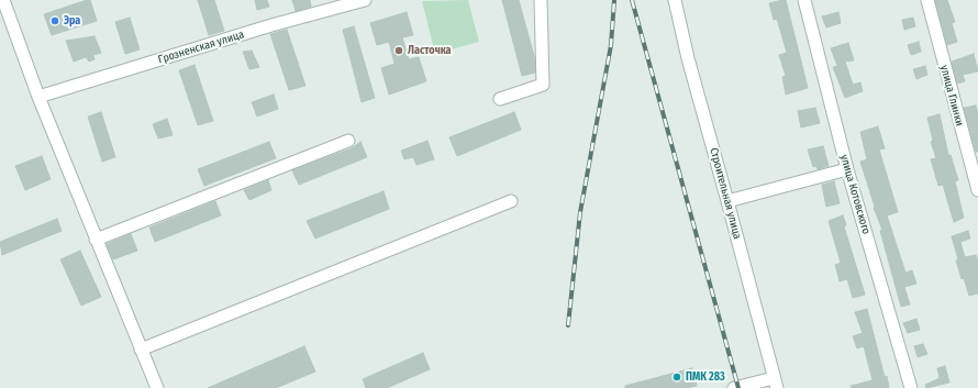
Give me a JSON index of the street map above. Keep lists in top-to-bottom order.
{
  "streets": {
    "street": [
      "Грозненская улица",
      "улица Глинки",
      "Строительная улица",
      "улица Котовского"
    ]
  },
  "places": ["Эра", "Ласточка", "ПМК 283"]
}
